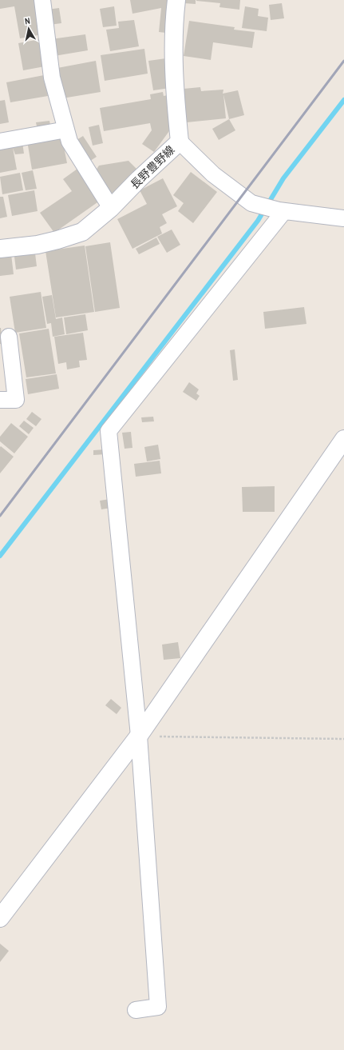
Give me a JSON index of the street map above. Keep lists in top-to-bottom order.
{
  "streets": {
    "street": ["長野豊野線"]
  },
  "north": "top"
}
